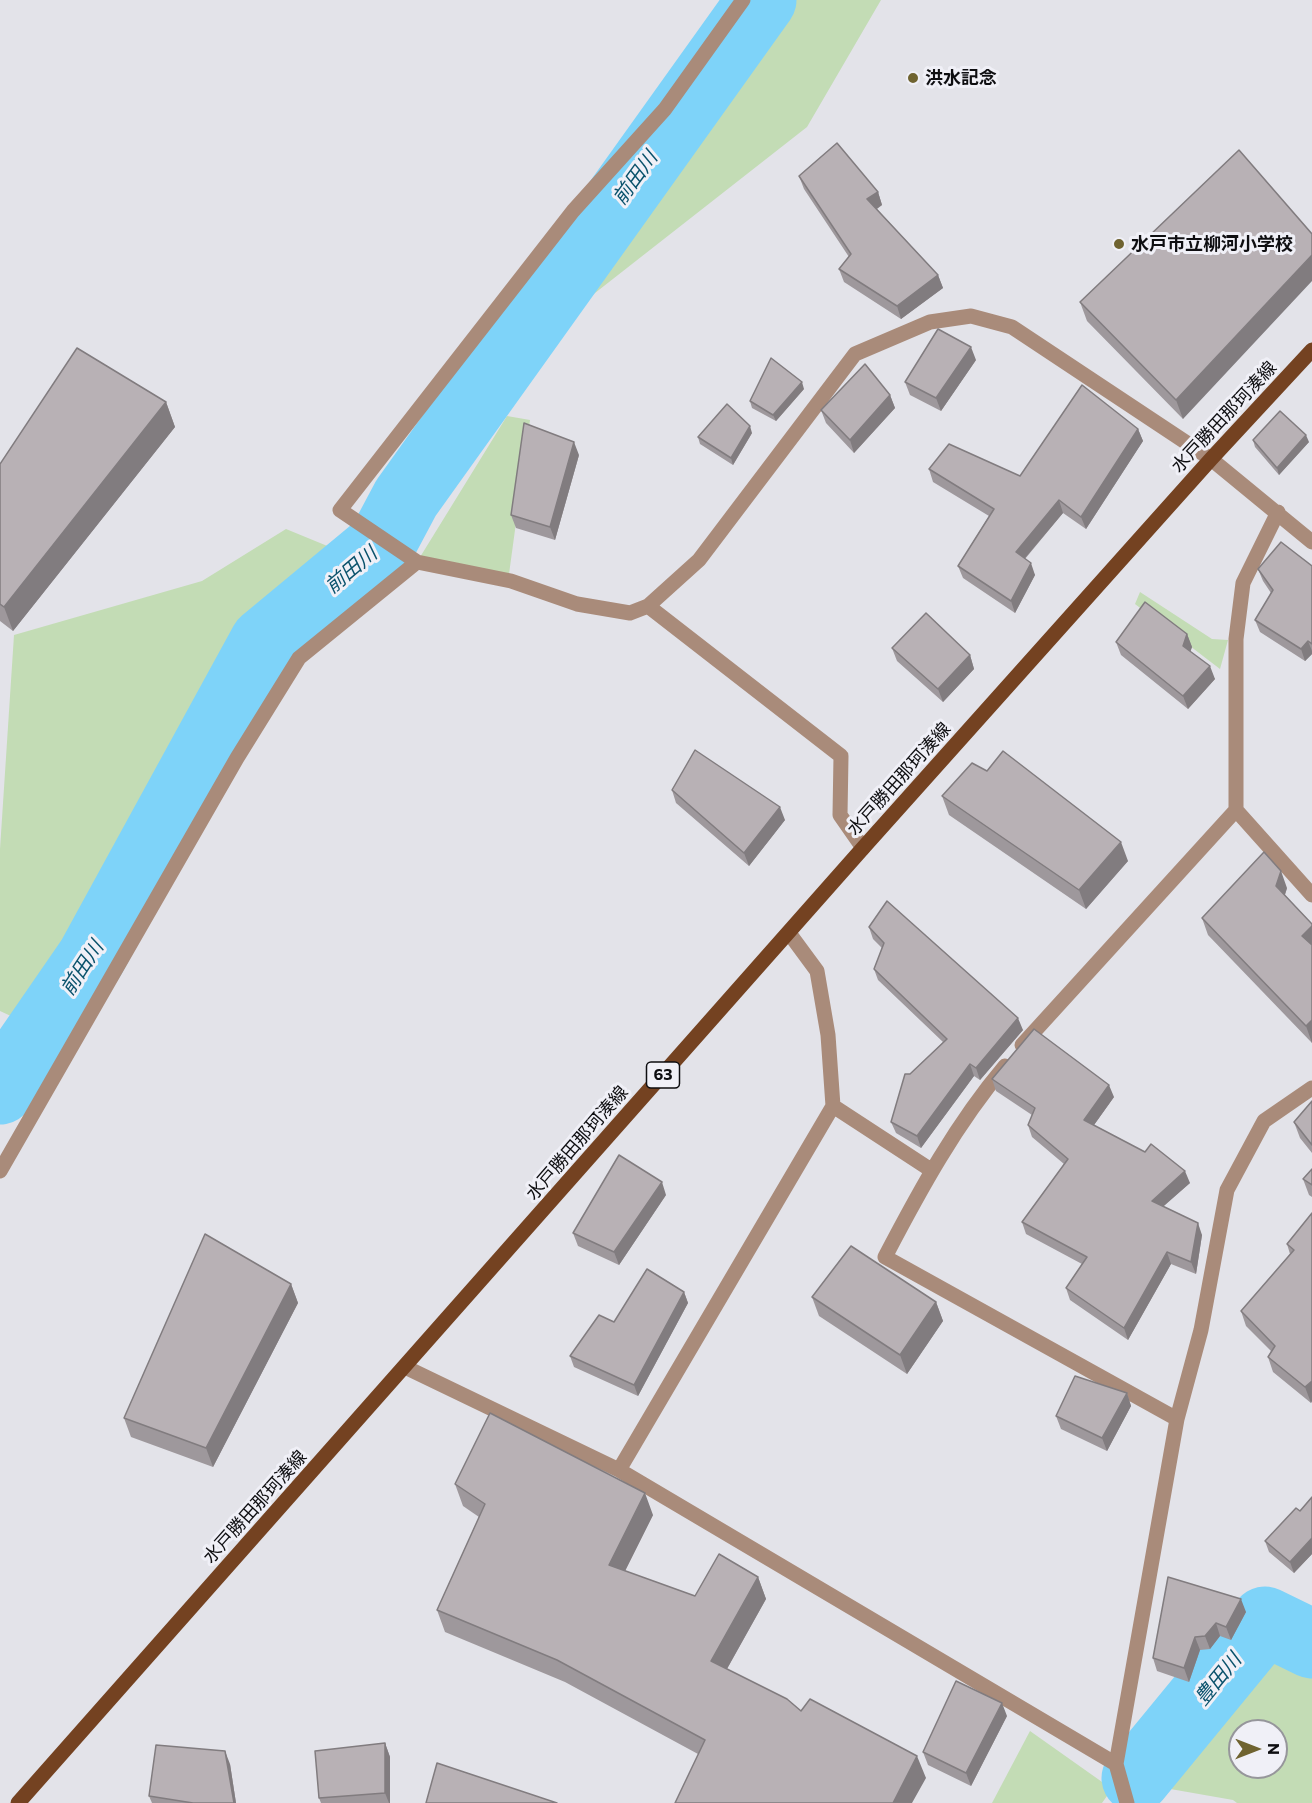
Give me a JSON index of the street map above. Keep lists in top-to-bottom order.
{
  "streets": {
    "main road": ["水戸勝田那珂湊線", "63"]
  },
  "water": ["前田川", "豊田川"],
  "places": ["洪水記念", "水戸市立柳河小学校"],
  "north": "right"
}
